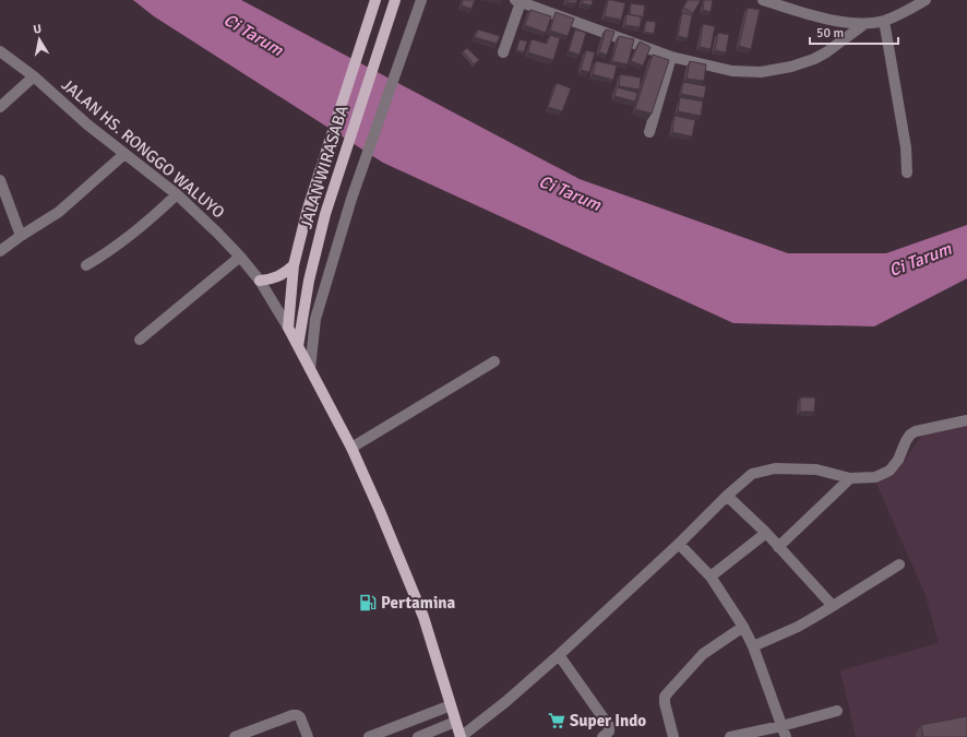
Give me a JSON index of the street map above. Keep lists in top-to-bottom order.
{
  "streets": {
    "main road": ["JALAN HS. RONGGO WALUYO", "JALAN WIRASABA"]
  },
  "crossings": [
    ["JALAN HS. RONGGO WALUYO", "JALAN WIRASABA"]
  ],
  "water": ["Ci Tarum"],
  "places": {
    "fuel station": ["Pertamina"],
    "supermarket": ["Super Indo"]
  },
  "scale_bar": "50 m",
  "north": "top"
}
